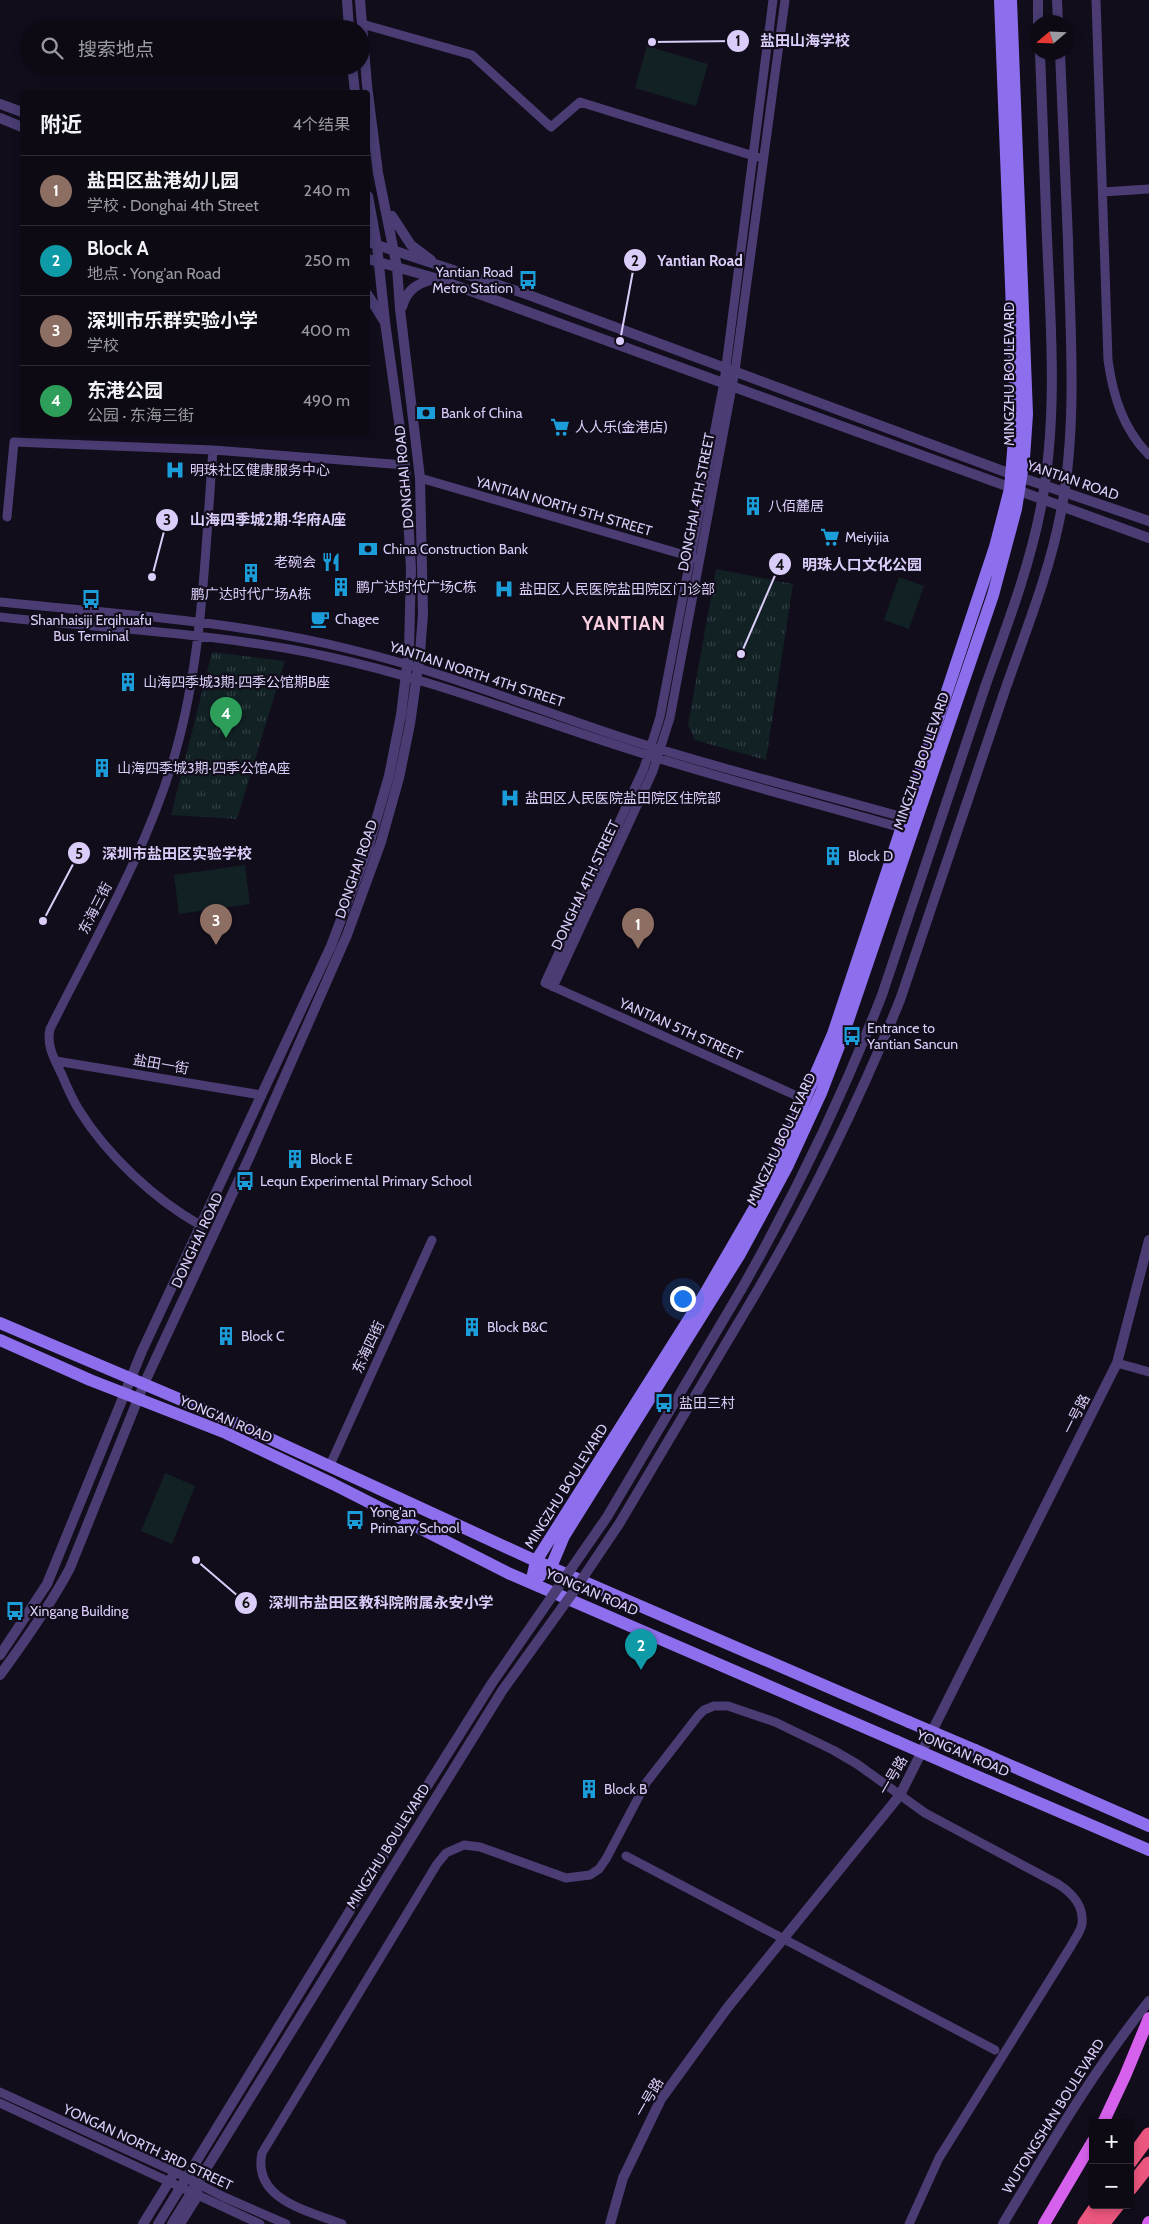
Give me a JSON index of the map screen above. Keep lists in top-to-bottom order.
{
  "streets": {
    "main road": ["MINGZHU BOULEVARD", "YONG'AN ROAD"],
    "street": [
      "DONGHAI ROAD",
      "YANTIAN ROAD",
      "DONGHAI 4TH STREET",
      "YANTIAN NORTH 5TH STREET",
      "YANTIAN NORTH 4TH STREET",
      "东海三街",
      "YANTIAN 5TH STREET",
      "盐田一街",
      "东海四街",
      "一号路",
      "WUTONGSHAN BOULEVARD",
      "YONGAN NORTH 3RD STREET"
    ]
  },
  "crossings": [
    ["MINGZHU BOULEVARD", "YANTIAN ROAD"],
    ["MINGZHU BOULEVARD", "YANTIAN NORTH 4TH STREET"],
    ["MINGZHU BOULEVARD", "YANTIAN 5TH STREET"],
    ["MINGZHU BOULEVARD", "YONG'AN ROAD"],
    ["DONGHAI ROAD", "YANTIAN ROAD"],
    ["DONGHAI ROAD", "YANTIAN NORTH 5TH STREET"],
    ["DONGHAI ROAD", "YANTIAN NORTH 4TH STREET"],
    ["DONGHAI ROAD", "盐田一街"],
    ["DONGHAI ROAD", "YONG'AN ROAD"],
    ["YANTIAN ROAD", "DONGHAI 4TH STREET"],
    ["DONGHAI 4TH STREET", "YANTIAN NORTH 5TH STREET"],
    ["DONGHAI 4TH STREET", "YANTIAN NORTH 4TH STREET"],
    ["DONGHAI 4TH STREET", "YANTIAN 5TH STREET"],
    ["YANTIAN NORTH 4TH STREET", "东海三街"],
    ["东海三街", "盐田一街"],
    ["东海四街", "YONG'AN ROAD"]
  ],
  "districts": ["YANTIAN"],
  "places": {
    "other": [
      "盐田山海学校",
      "Yantian Road",
      "山海四季城2期·华府A座",
      "明珠人口文化公园",
      "深圳市盐田区实验学校",
      "深圳市盐田区教科院附属永安小学"
    ],
    "bus stop": [
      "Yantian Road Metro Station",
      "Shanhaisiji Erqihuafu Bus Terminal",
      "Entrance to Yantian Sancun",
      "Lequn Experimental Primary School",
      "盐田三村",
      "Yong'an Primary School",
      "Xingang Building"
    ],
    "bank": ["Bank of China", "China Construction Bank"],
    "supermarket": ["人人乐(金港店)", "Meiyijia"],
    "hospital": ["明珠社区健康服务中心", "盐田区人民医院盐田院区门诊部", "盐田区人民医院盐田院区住院部"],
    "building": [
      "八佰麓居",
      "鹏广达时代广场A栋",
      "鹏广达时代广场C栋",
      "山海四季城3期·四季公馆期B座",
      "山海四季城3期·四季公馆A座",
      "Block D",
      "Block E",
      "Block B&C",
      "Block C",
      "Block B"
    ],
    "restaurant": ["老碗会"],
    "cafe": ["Chagee"]
  },
  "north": "left",
  "page": {
    "search": "搜索地点",
    "heading": ["附近", "4个结果"],
    "list": [
      {
        "mark": "1",
        "name": "盐田区盐港幼儿园",
        "note": "学校 · Donghai 4th Street",
        "value": "240 m"
      },
      {
        "mark": "2",
        "name": "Block A",
        "note": "地点 · Yong'an Road",
        "value": "250 m"
      },
      {
        "mark": "3",
        "name": "深圳市乐群实验小学",
        "note": "学校",
        "value": "400 m"
      },
      {
        "mark": "4",
        "name": "东港公园",
        "note": "公园 · 东海三街",
        "value": "490 m"
      }
    ],
    "pins": [
      "4",
      "3",
      "1",
      "2"
    ],
    "map_buttons": ["+", "−"]
  }
}
